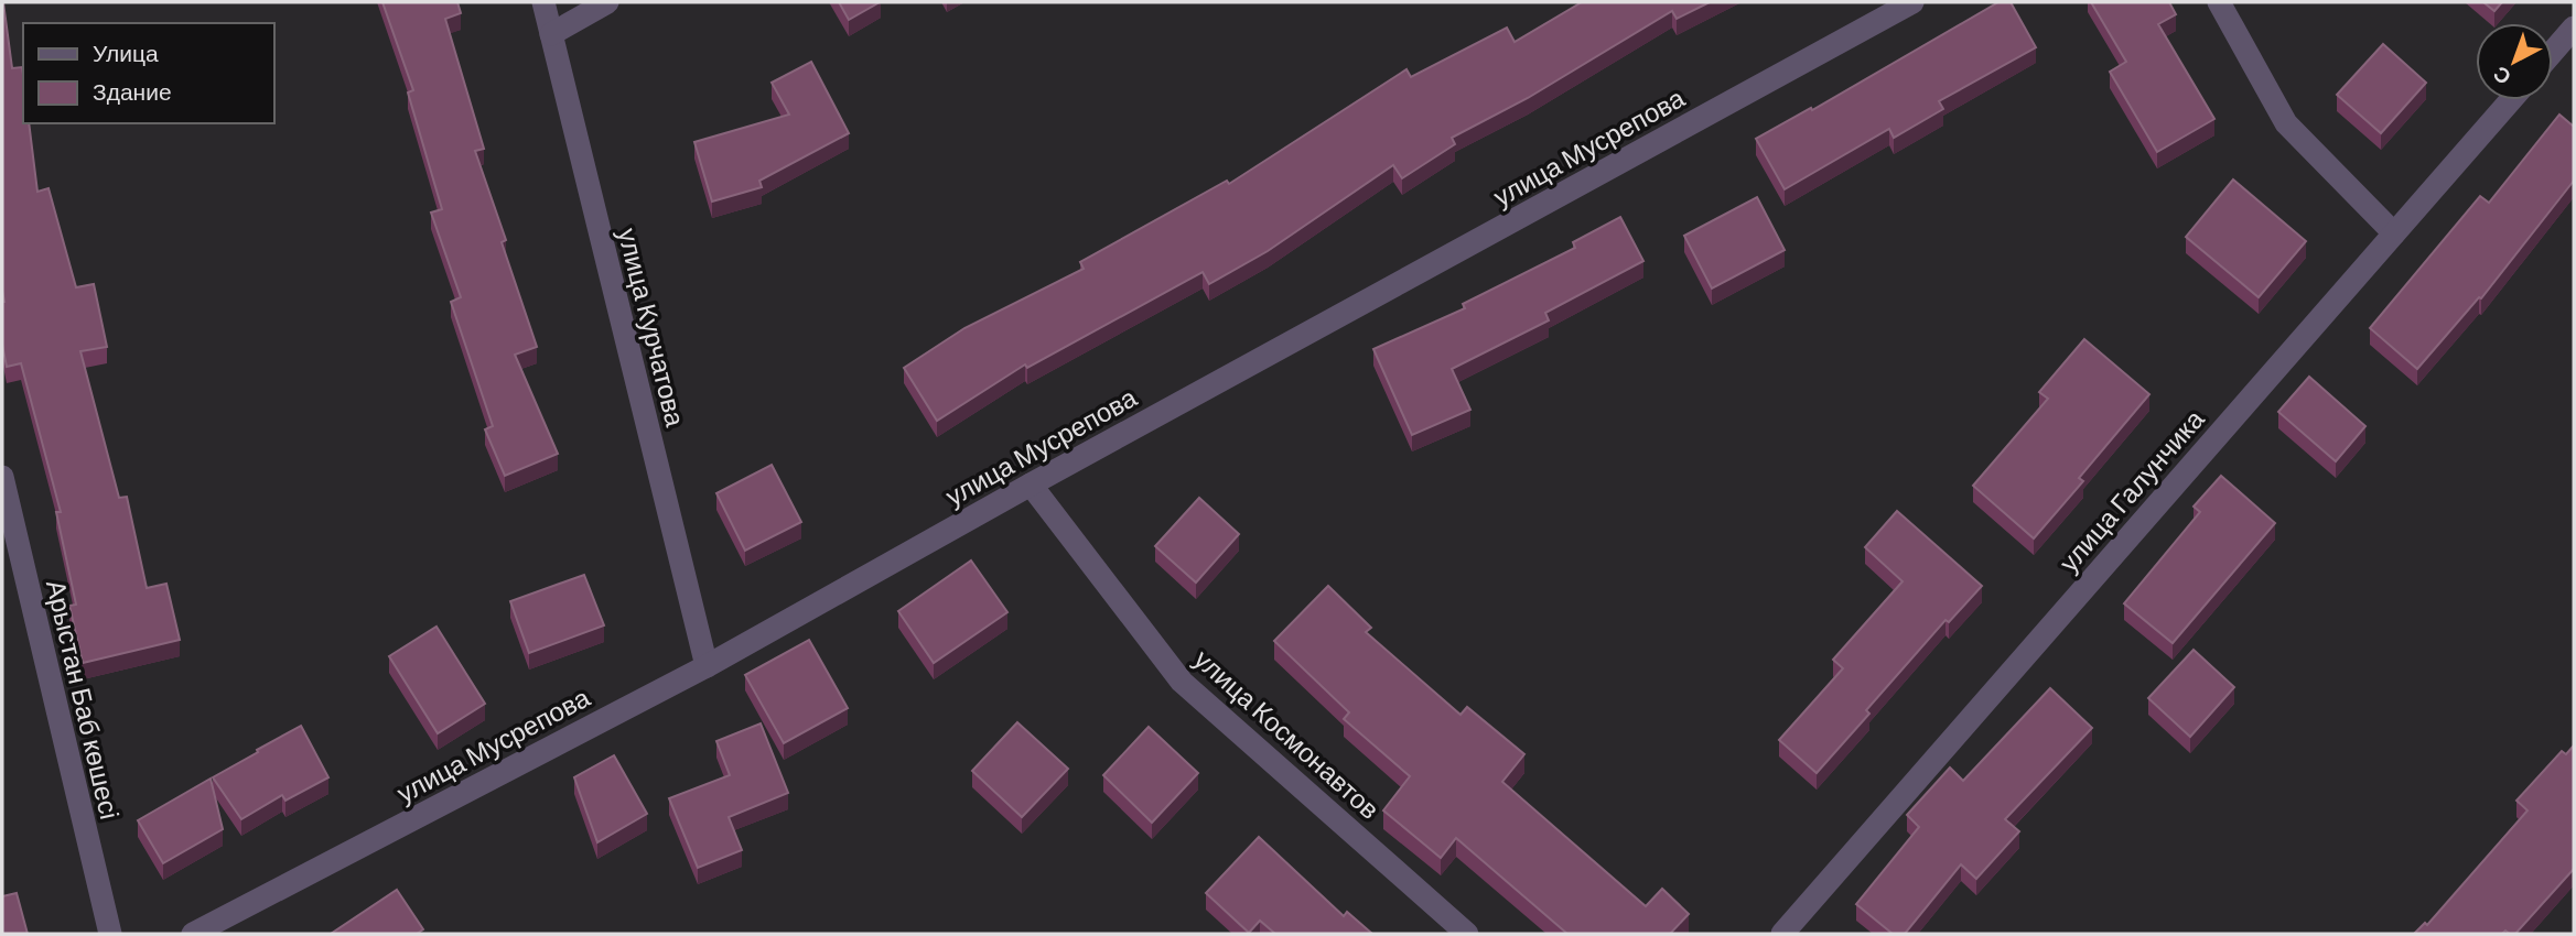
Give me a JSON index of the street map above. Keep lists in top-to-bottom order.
{
  "streets": {
    "street": [
      "улица Мусрепова",
      "улица Курчатова",
      "улица Галунчика",
      "Арыстан Баб көшесі",
      "улица Космонавтов"
    ]
  },
  "crossings": [
    ["улица Мусрепова", "улица Курчатова"],
    ["улица Мусрепова", "улица Космонавтов"]
  ],
  "legend": ["Улица", "Здание"],
  "north": "bottom left"
}
